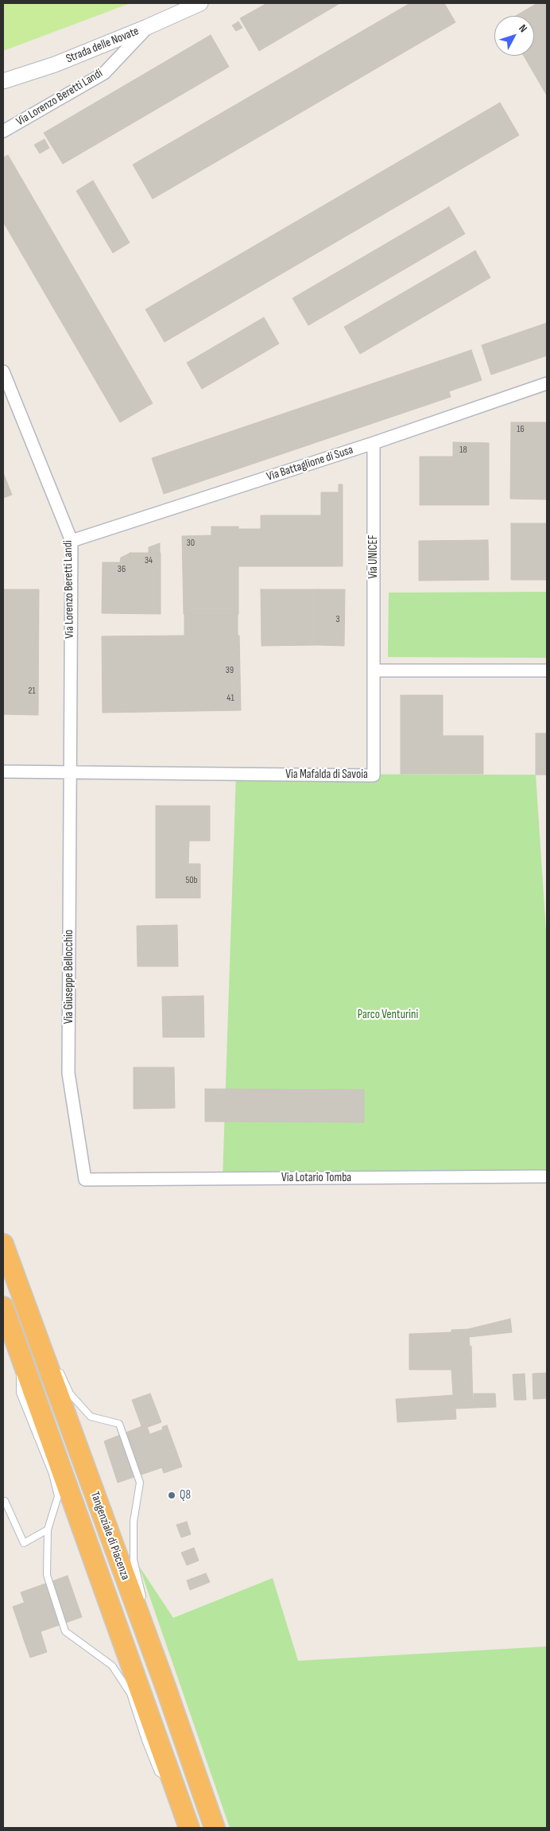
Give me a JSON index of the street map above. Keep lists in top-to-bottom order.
{
  "streets": {
    "highway": ["Tangenziale di Piacenza"],
    "street": [
      "Strada delle Novate",
      "Via Lorenzo Beretti Landi",
      "Via Battaglione di Susa",
      "Via UNICEF",
      "Via Mafalda di Savoia",
      "Via Giuseppe Bellocchio",
      "Via Lotario Tomba"
    ]
  },
  "crossings": [
    ["Strada delle Novate", "Via Lorenzo Beretti Landi"],
    ["Via Lorenzo Beretti Landi", "Via Battaglione di Susa"],
    ["Via Lorenzo Beretti Landi", "Via Mafalda di Savoia"],
    ["Via Lorenzo Beretti Landi", "Via Giuseppe Bellocchio"],
    ["Via Battaglione di Susa", "Via UNICEF"],
    ["Via UNICEF", "Via Mafalda di Savoia"],
    ["Via Mafalda di Savoia", "Via Giuseppe Bellocchio"],
    ["Via Giuseppe Bellocchio", "Via Lotario Tomba"]
  ],
  "parks": ["Parco Venturini"],
  "places": ["Q8"],
  "house_numbers": [
    "16",
    "18",
    "30",
    "34",
    "36",
    "3",
    "39",
    "21",
    "41",
    "50b"
  ],
  "north": "top right"
}
